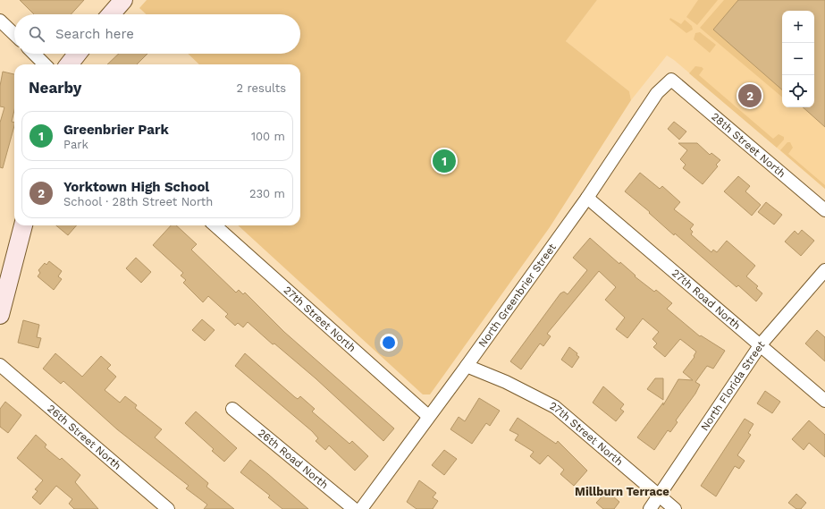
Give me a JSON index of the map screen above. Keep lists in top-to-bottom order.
{
  "streets": {
    "street": [
      "28th Street North",
      "North Greenbrier Street",
      "27th Road North",
      "27th Street North",
      "North Florida Street",
      "26th Street North",
      "26th Road North"
    ]
  },
  "crossings": [
    ["28th Street North", "North Greenbrier Street"],
    ["North Greenbrier Street", "27th Road North"],
    ["North Greenbrier Street", "27th Street North"],
    ["27th Road North", "North Florida Street"],
    ["27th Street North", "North Florida Street"]
  ],
  "districts": ["Millburn Terrace"],
  "page": {
    "map_buttons": ["+", "−"],
    "search": "Search here",
    "heading": ["Nearby", "2 results"],
    "pins": ["2", "1"],
    "list": [
      {
        "mark": "1",
        "name": "Greenbrier Park",
        "note": "Park",
        "value": "100 m"
      },
      {
        "mark": "2",
        "name": "Yorktown High School",
        "note": "School · 28th Street North",
        "value": "230 m"
      }
    ]
  }
}
